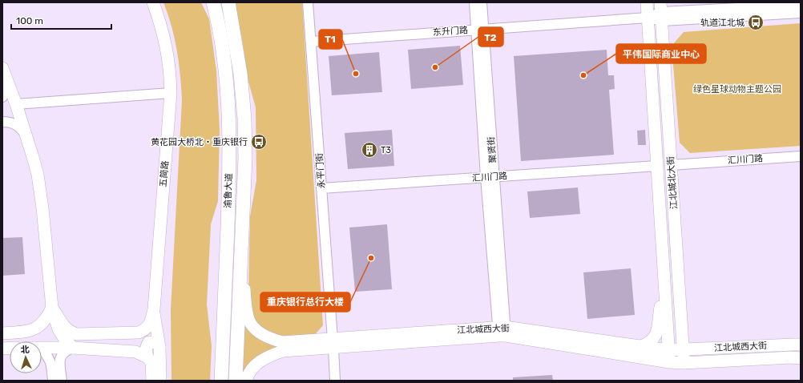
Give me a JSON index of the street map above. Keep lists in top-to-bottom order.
{
  "streets": {
    "highway": ["渝鲁大道"],
    "main road": ["五简路", "江北城北大街", "江北城西大街"],
    "street": [
      "东升门路",
      "聚贤街",
      "汇川门路",
      "永平门街"
    ]
  },
  "crossings": [
    ["东升门路", "聚贤街"],
    ["东升门路", "永平门街"],
    ["东升门路", "江北城北大街"],
    ["聚贤街", "汇川门路"],
    ["聚贤街", "江北城西大街"],
    ["汇川门路", "永平门街"],
    ["汇川门路", "江北城北大街"],
    ["永平门街", "江北城西大街"],
    ["江北城北大街", "江北城西大街"],
    ["渝鲁大道", "江北城西大街"]
  ],
  "parks": ["绿色星球动物主题公园"],
  "places": {
    "bus stop": ["轨道江北城", "黄花园大桥北‧重庆银行"],
    "other": [
      "T2",
      "T1",
      "平伟国际商业中心",
      "重庆银行总行大楼"
    ],
    "building": ["T3"]
  },
  "scale_bar": "100 m",
  "north": "top"
}
